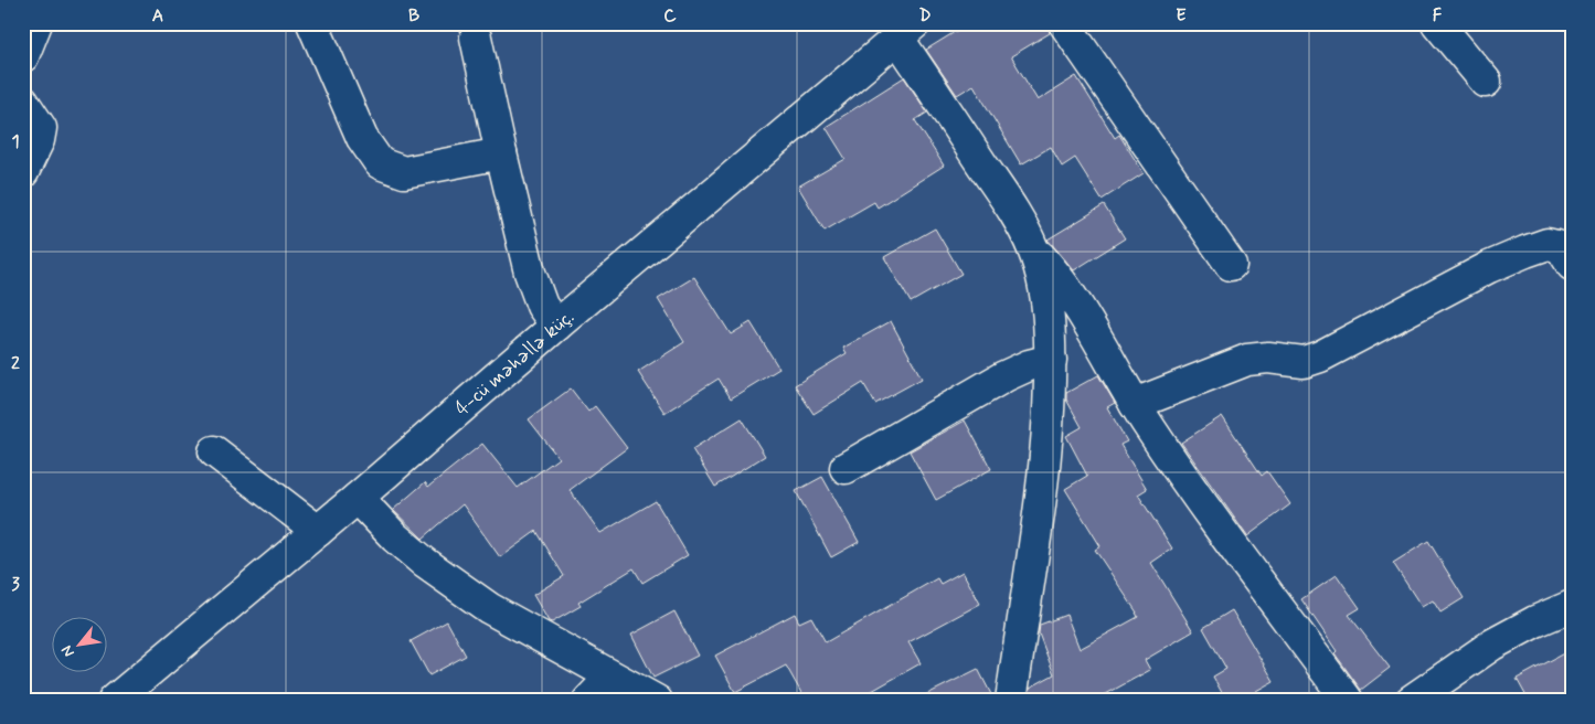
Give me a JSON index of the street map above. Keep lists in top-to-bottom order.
{
  "streets": {
    "street": ["4-cü məhəllə küç."]
  },
  "north": "bottom left",
  "grid": {
    "columns": [
      "A",
      "B",
      "C",
      "D",
      "E",
      "F"
    ],
    "rows": ["1", "2", "3"]
  }
}
